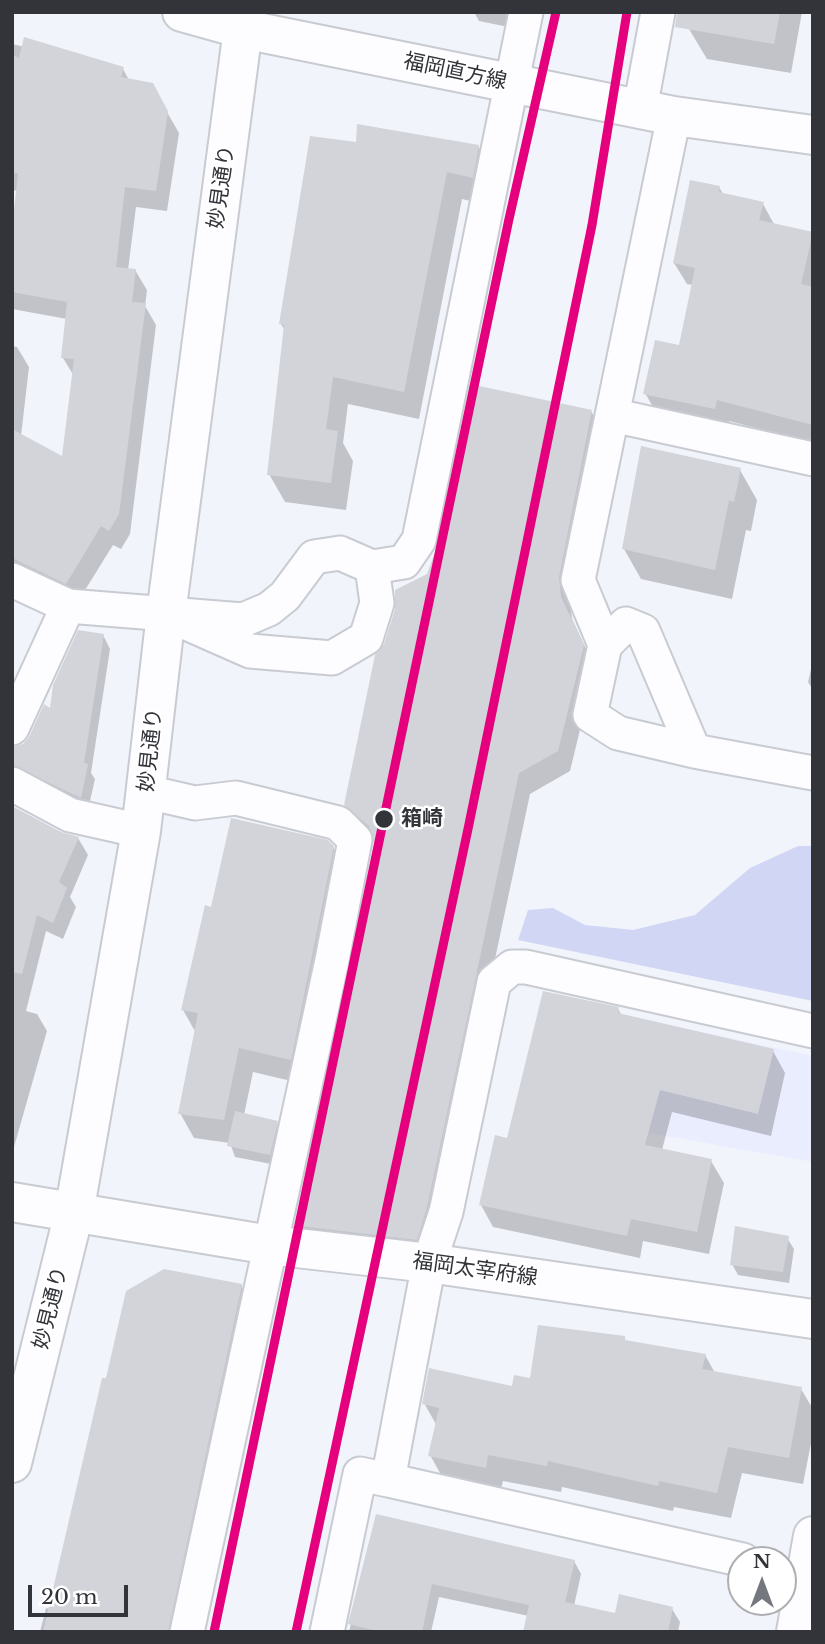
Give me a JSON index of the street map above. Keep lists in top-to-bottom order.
{
  "streets": {
    "main road": ["福岡直方線", "妙見通り", "福岡太宰府線"]
  },
  "crossings": [
    ["福岡直方線", "妙見通り"],
    ["妙見通り", "福岡太宰府線"]
  ],
  "places": ["箱崎"],
  "scale_bar": "20 m",
  "north": "top"
}
